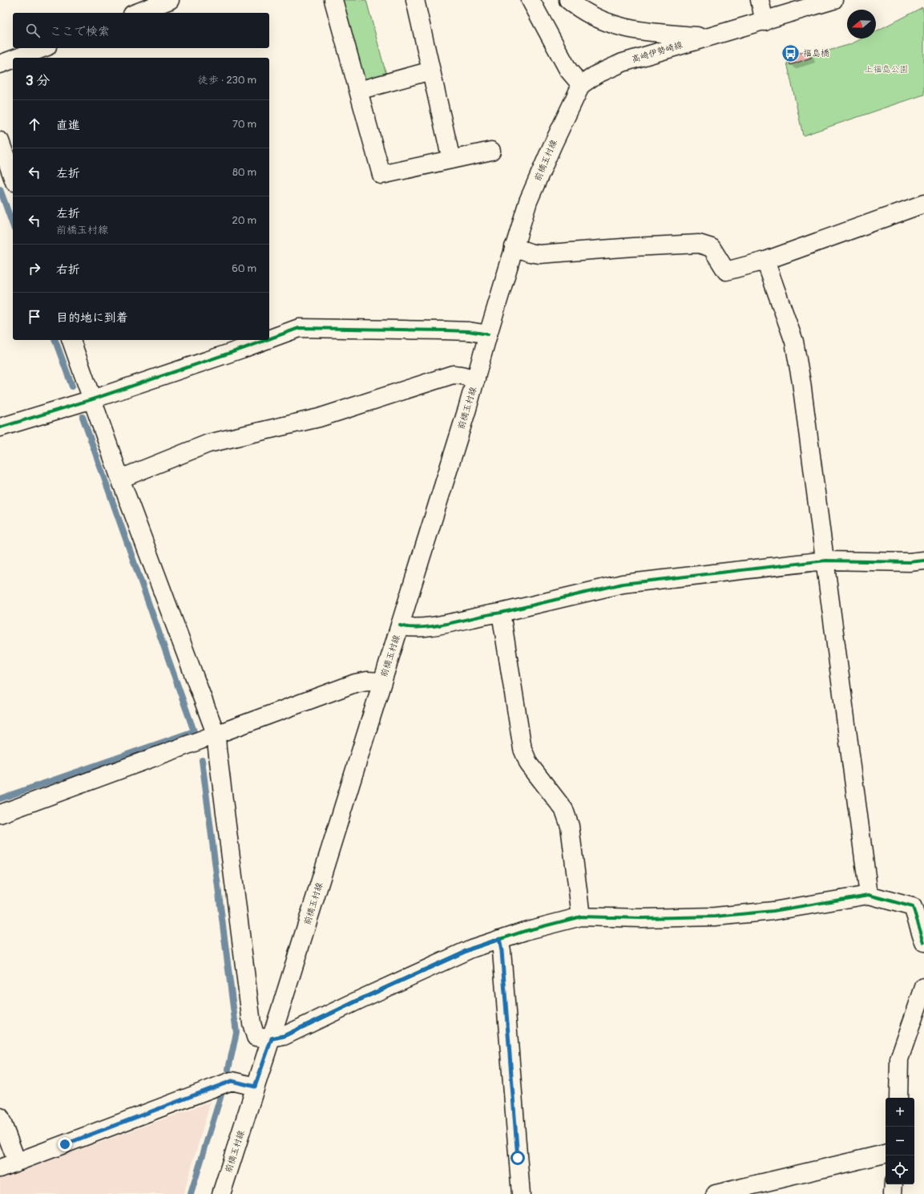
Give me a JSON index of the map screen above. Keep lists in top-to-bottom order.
{
  "streets": {
    "street": ["高崎伊勢崎線", "前橋玉村線"]
  },
  "crossings": [
    ["高崎伊勢崎線", "前橋玉村線"]
  ],
  "parks": ["上福島公園"],
  "places": {
    "bus stop": ["福島橋"]
  },
  "north": "left",
  "page": {
    "search": "ここで検索",
    "heading": ["3 分", "徒歩 · 230 m"],
    "list": [
      ["直進", "70 m"],
      ["左折", "80 m"],
      ["左折", "前橋玉村線", "20 m"],
      ["右折", "60 m"],
      "目的地に到着"
    ],
    "map_buttons": ["+", "−"]
  }
}
